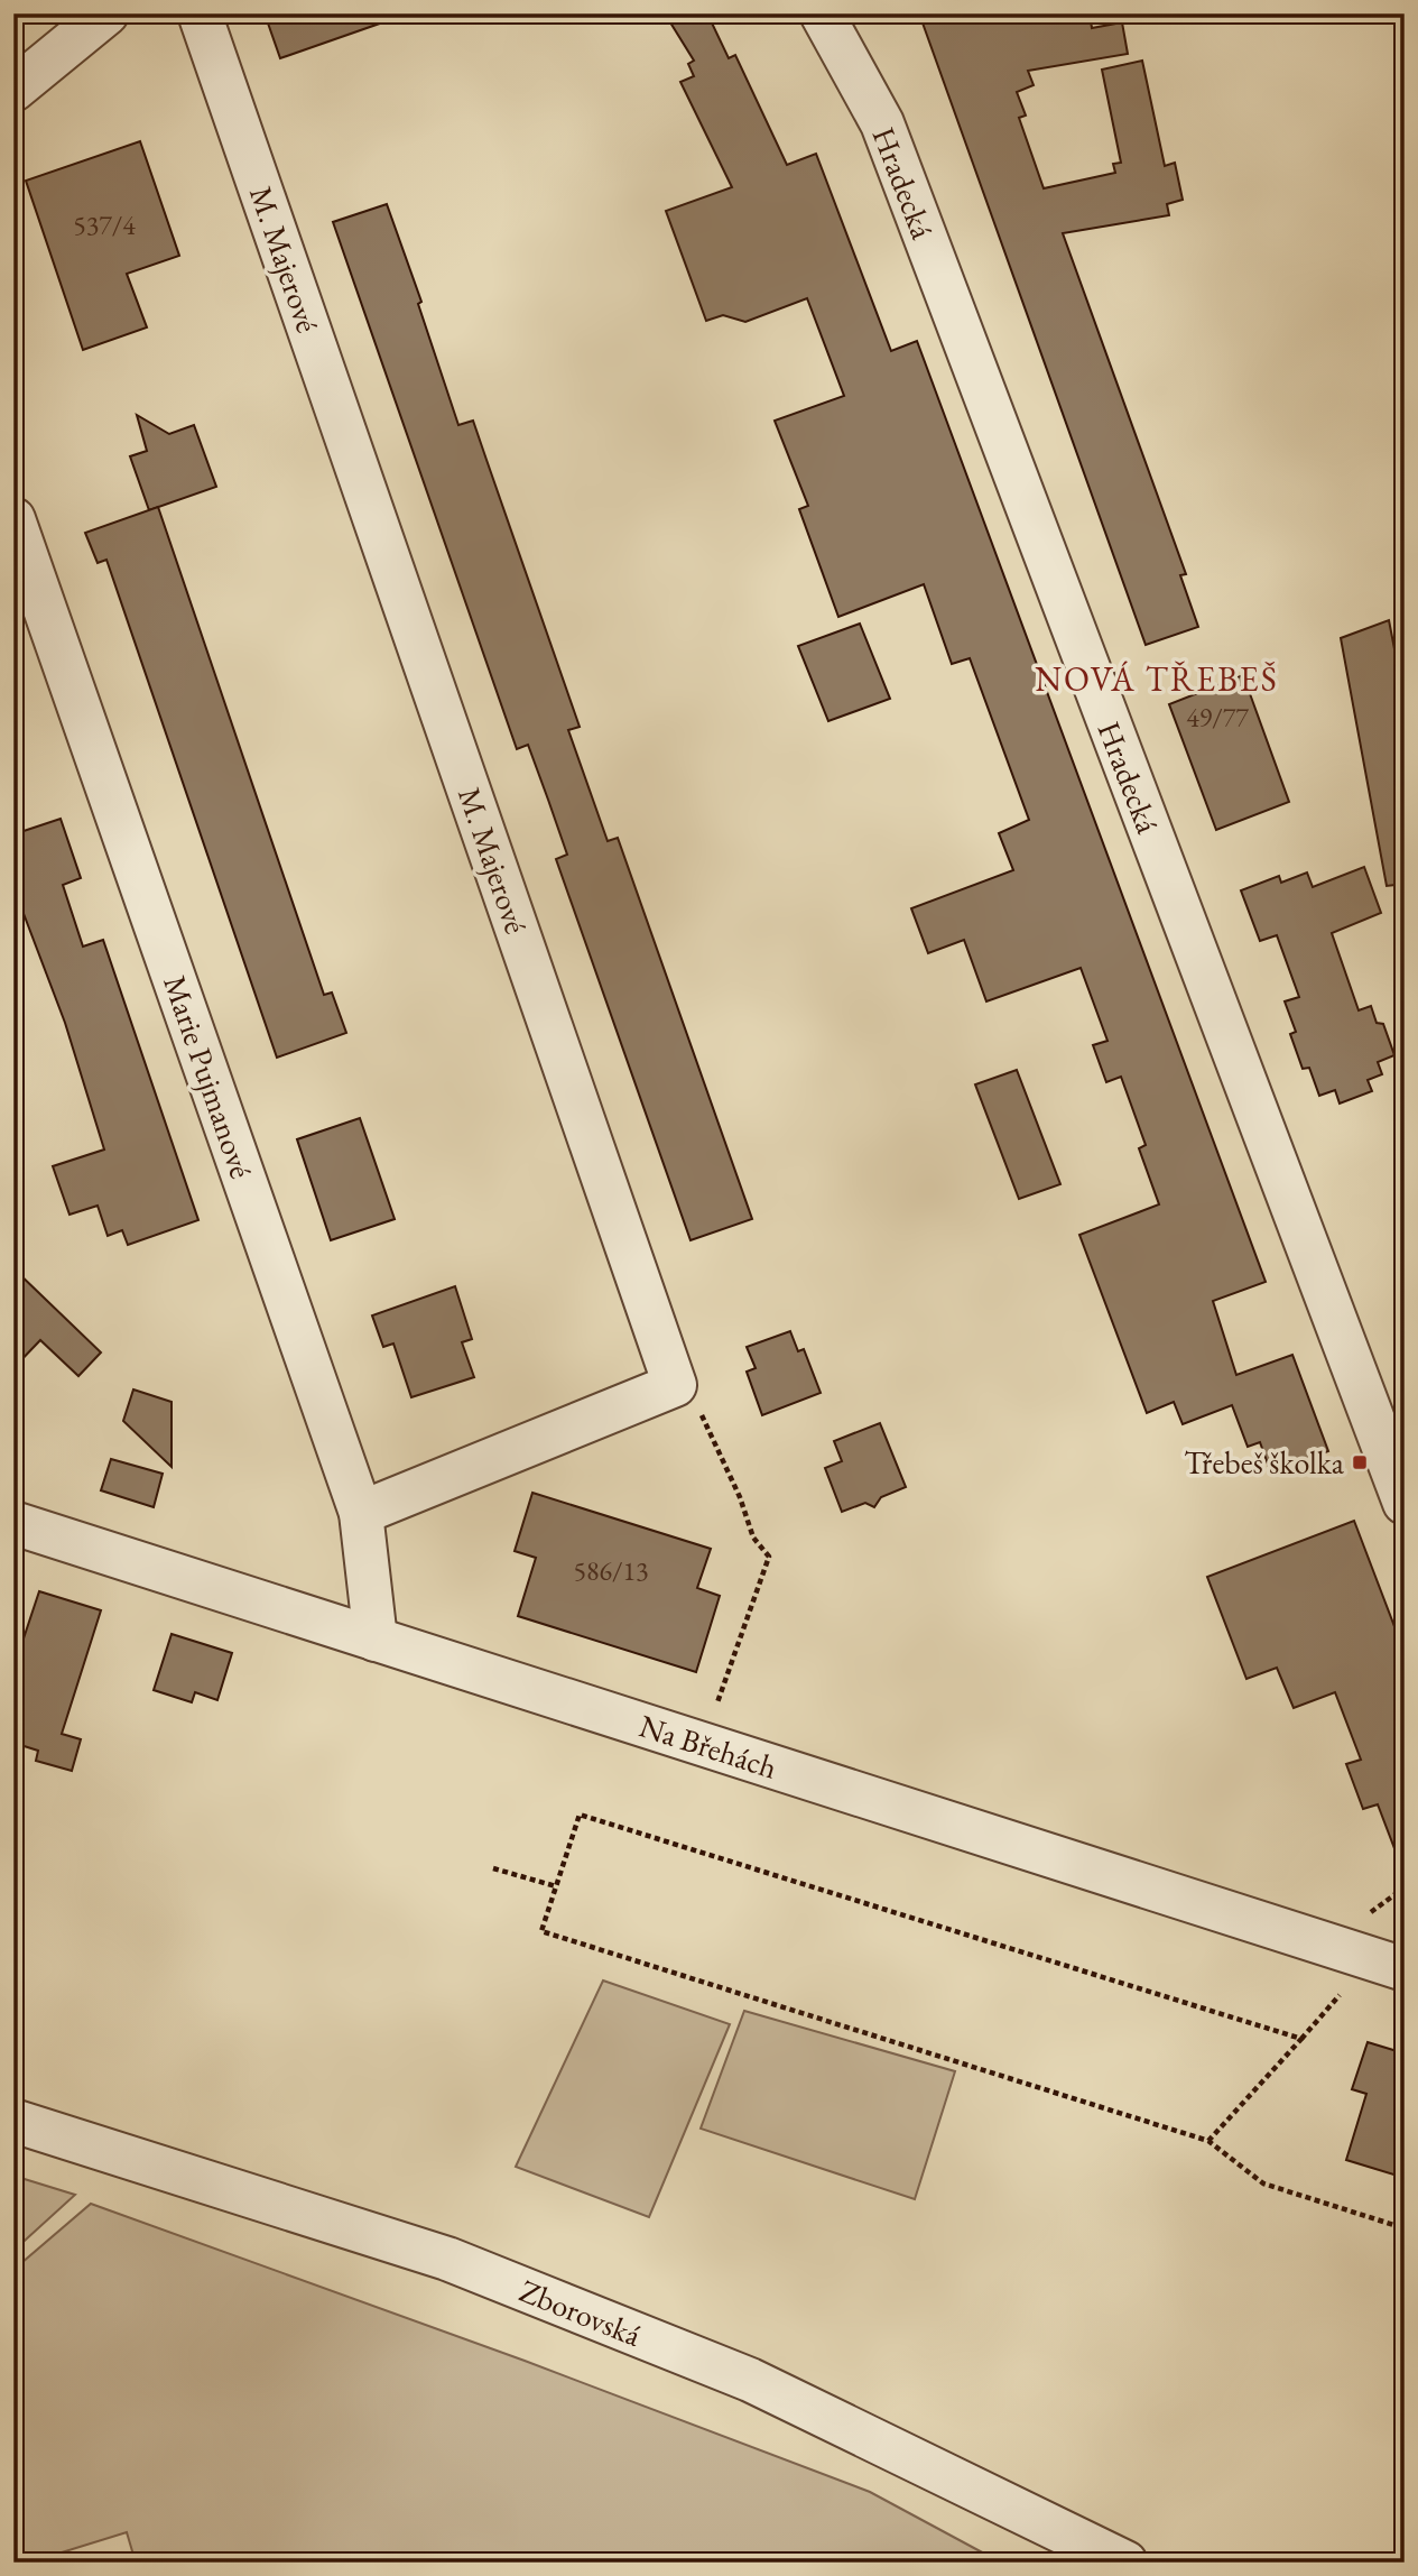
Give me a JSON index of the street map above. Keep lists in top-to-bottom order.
{
  "streets": {
    "street": [
      "Hradecká",
      "M. Majerové",
      "Marie Pujmanové",
      "Na Břehách",
      "Zborovská"
    ]
  },
  "crossings": [
    ["M. Majerové", "Marie Pujmanové"],
    ["Marie Pujmanové", "Na Břehách"]
  ],
  "districts": ["NOVÁ TŘEBEŠ"],
  "places": {
    "transit": ["Třebeš školka"]
  },
  "house_numbers": ["537/4", "49/77", "586/13"]
}
